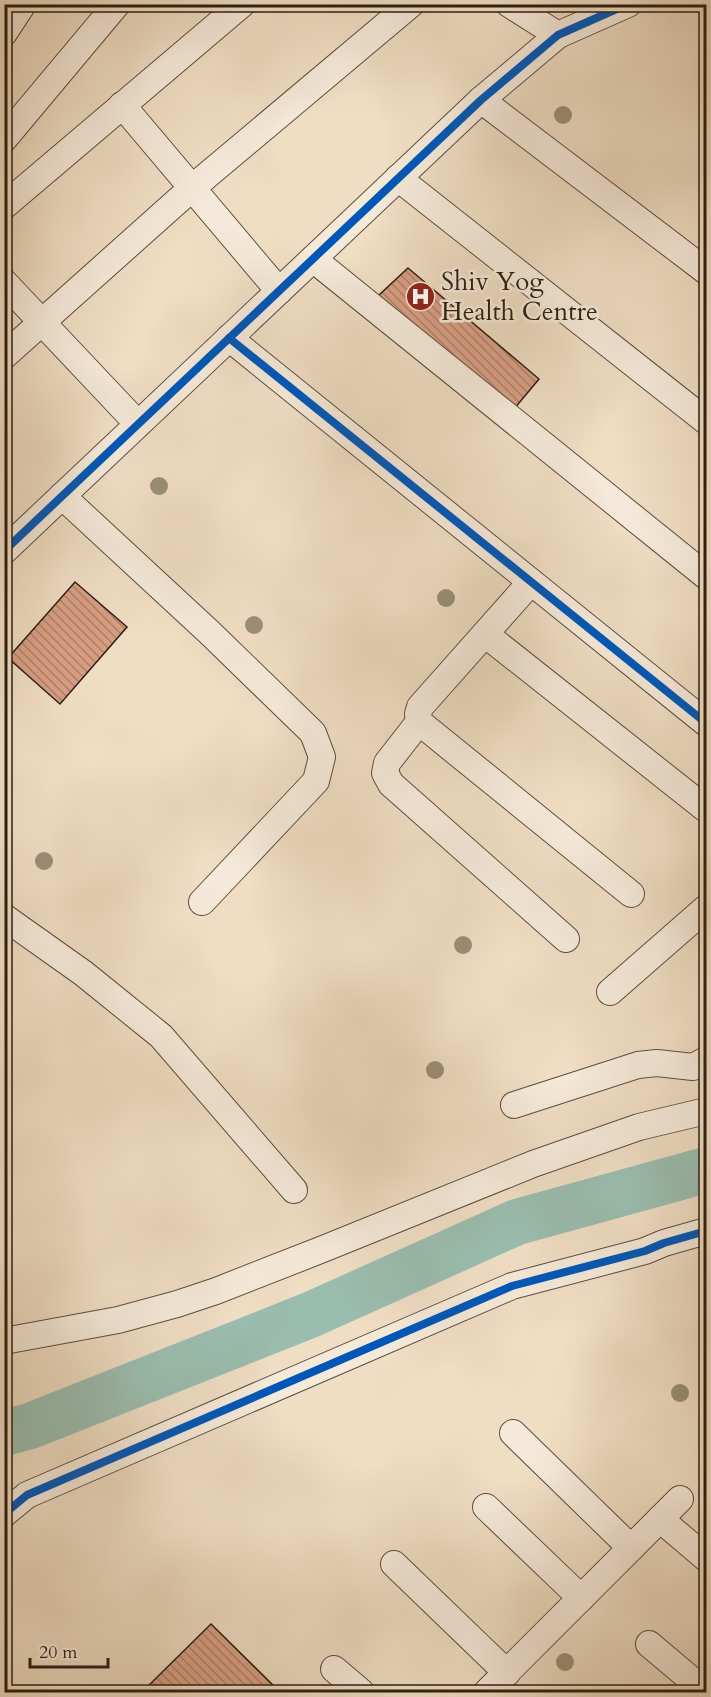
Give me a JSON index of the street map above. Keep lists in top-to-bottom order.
{
  "places": {
    "hospital": ["Shiv Yog Health Centre"]
  },
  "scale_bar": "20 m"
}
